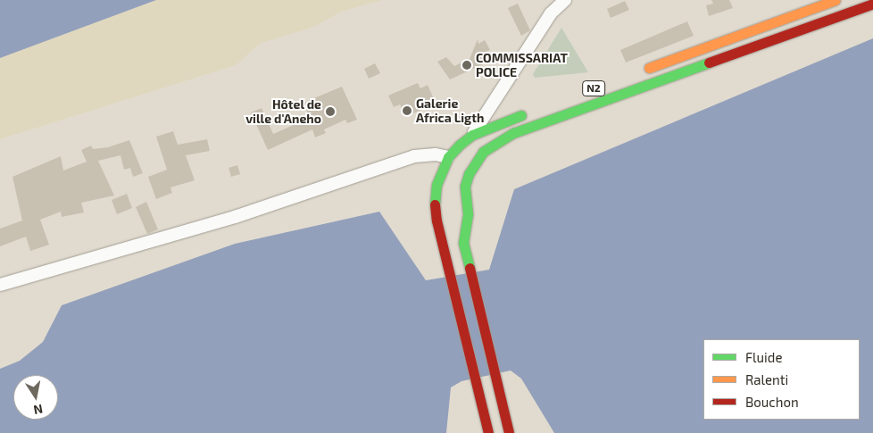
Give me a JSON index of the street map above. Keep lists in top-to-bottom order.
{
  "streets": {
    "highway": ["N2"]
  },
  "places": ["COMMISSARIAT POLICE", "Galerie Africa Ligth", "Hôtel de ville d'Aneho"],
  "legend": ["Fluide", "Ralenti", "Bouchon"],
  "north": "bottom"
}
